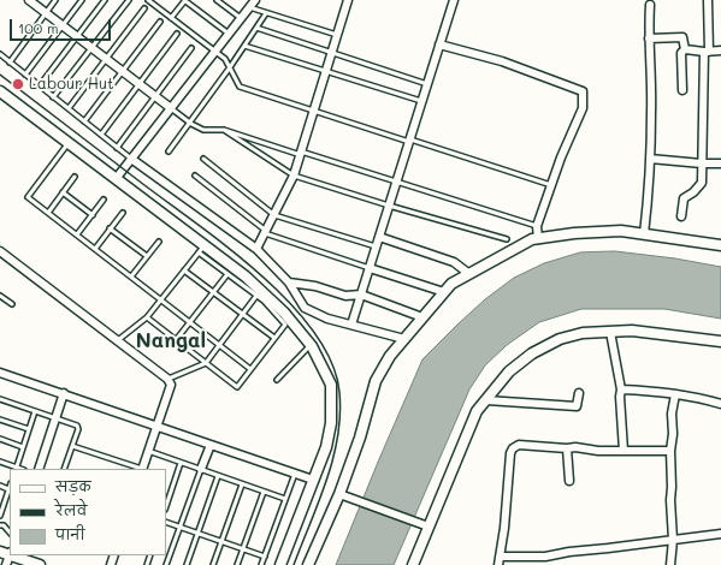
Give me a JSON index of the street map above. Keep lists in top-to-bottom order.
{
  "districts": ["Nangal"],
  "places": ["Labour Hut"],
  "legend": ["सड़क", "रेलवे", "पानी"],
  "scale_bar": "100 m"
}
